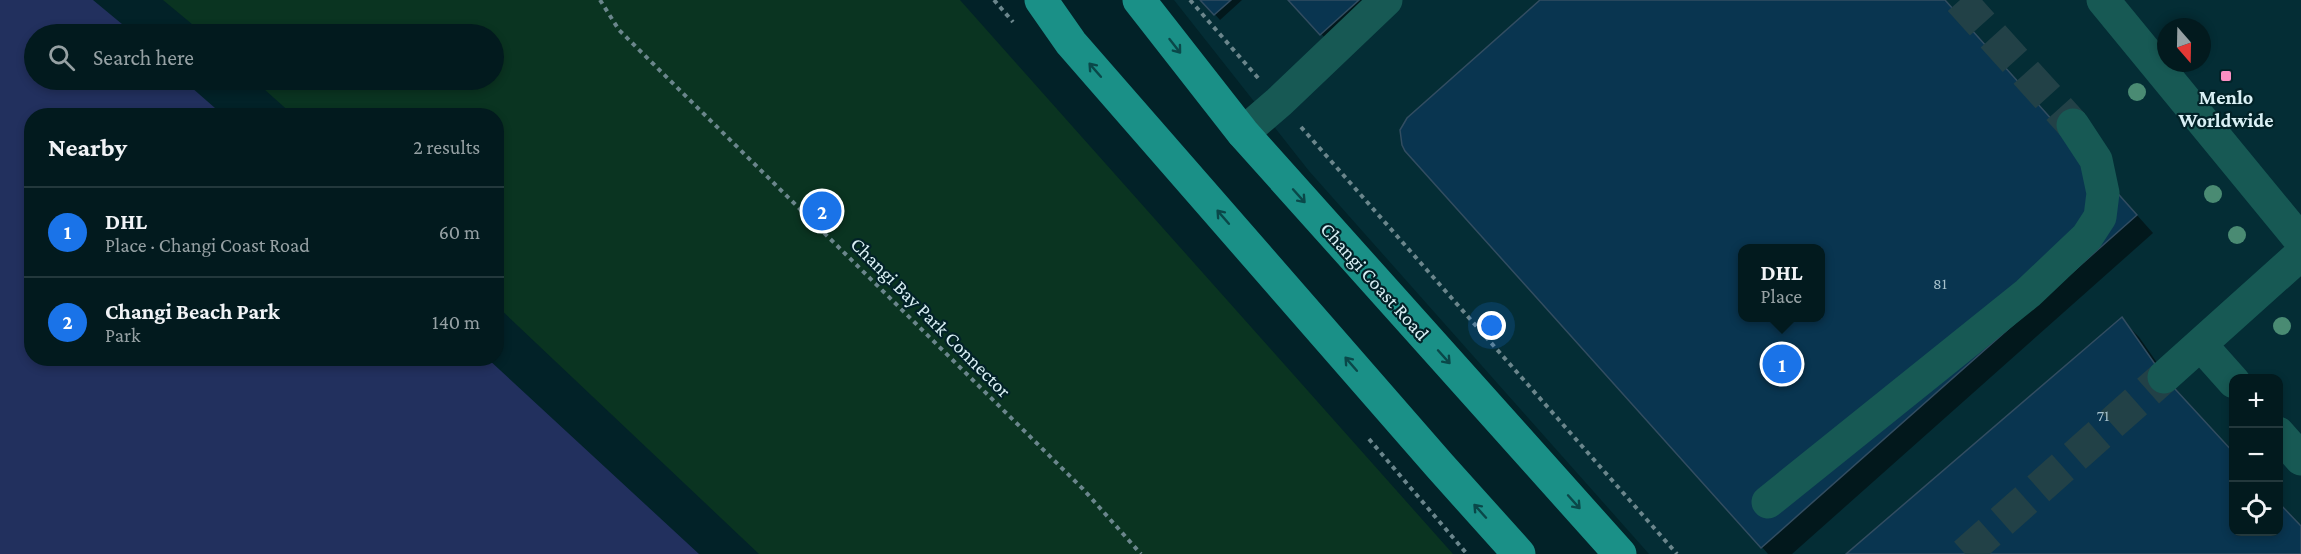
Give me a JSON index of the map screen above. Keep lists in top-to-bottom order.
{
  "streets": {
    "main road": ["Changi Coast Road"],
    "path": ["Changi Bay Park Connector"]
  },
  "places": {
    "transit": ["Menlo Worldwide"]
  },
  "house_numbers": ["81", "71"],
  "north": "bottom",
  "page": {
    "search": "Search here",
    "heading": ["Nearby", "2 results"],
    "list": [
      {
        "mark": "1",
        "name": "DHL",
        "note": "Place · Changi Coast Road",
        "value": "60 m"
      },
      {
        "mark": "2",
        "name": "Changi Beach Park",
        "note": "Park",
        "value": "140 m"
      }
    ],
    "pins": ["2", "1"],
    "popup": ["DHL", "Place"],
    "map_buttons": ["+", "−"]
  }
}
